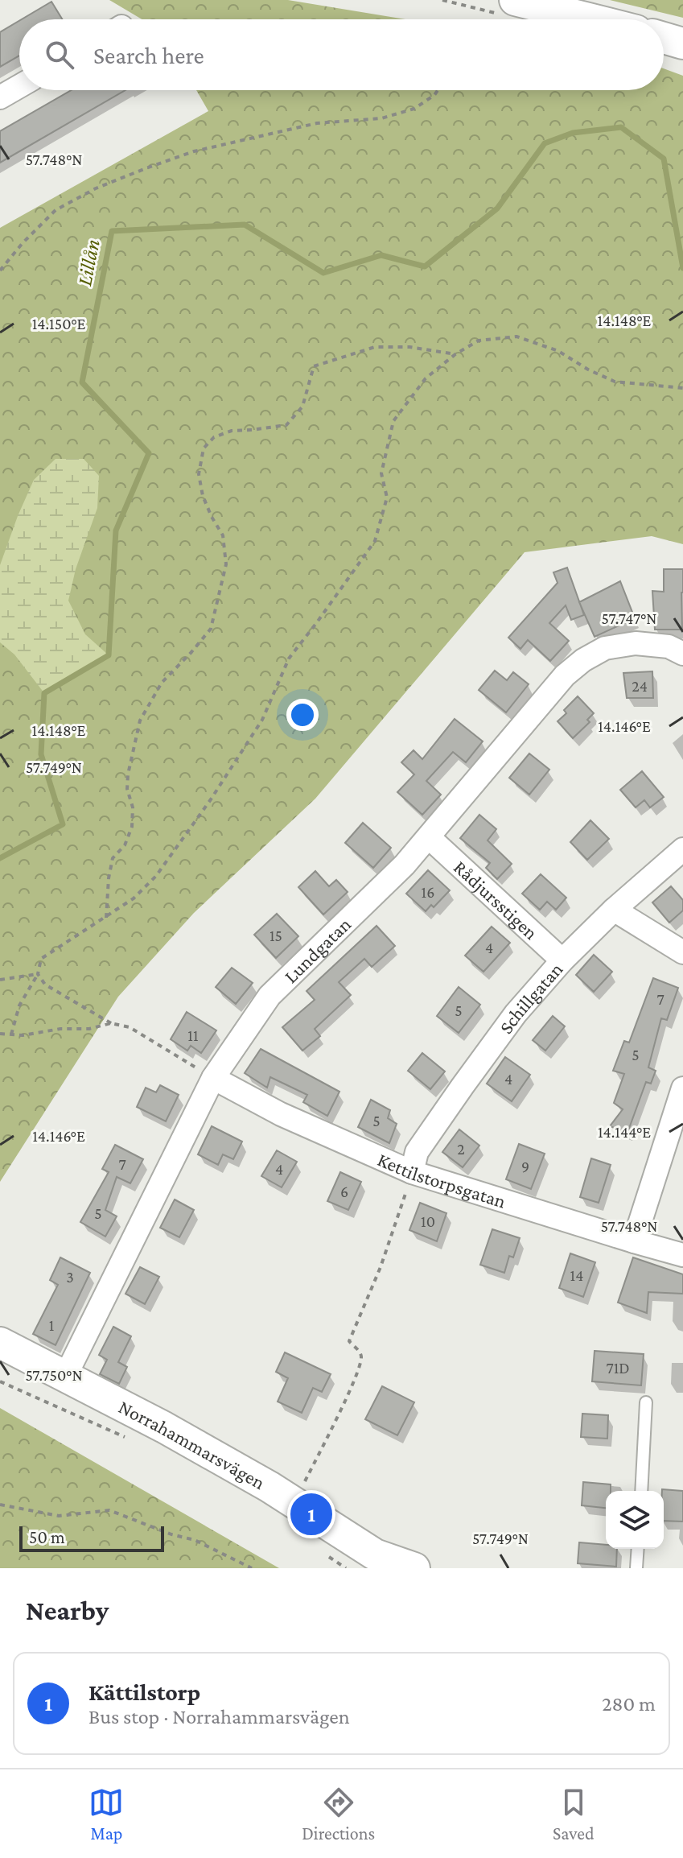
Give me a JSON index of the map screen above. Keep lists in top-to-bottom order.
{
  "streets": {
    "street": [
      "Rådjursstigen",
      "Lundgatan",
      "Schillgatan",
      "Kettilstorpsgatan",
      "Norrahammarsvägen"
    ]
  },
  "crossings": [
    ["Rådjursstigen", "Lundgatan"],
    ["Rådjursstigen", "Schillgatan"],
    ["Lundgatan", "Kettilstorpsgatan"],
    ["Lundgatan", "Norrahammarsvägen"],
    ["Schillgatan", "Kettilstorpsgatan"]
  ],
  "water": ["Lillån"],
  "house_numbers": [
    "24",
    "16",
    "15",
    "4",
    "7",
    "5",
    "11",
    "5",
    "4",
    "5",
    "2",
    "7",
    "9",
    "4",
    "6",
    "5",
    "10",
    "14",
    "3",
    "1",
    "71D"
  ],
  "scale_bar": "50 m",
  "page": {
    "search": "Search here",
    "pins": "1",
    "scale": "50 m",
    "heading": "Nearby",
    "list": [
      {
        "mark": "1",
        "name": "Kättilstorp",
        "note": "Bus stop · Norrahammarsvägen",
        "value": "280 m"
      }
    ],
    "nav": ["Map", "Directions", "Saved"]
  },
  "coordinates": [
    "57.748°N",
    "14.148°E",
    "14.150°E",
    "57.747°N",
    "14.146°E",
    "57.749°N",
    "14.144°E",
    "57.750°N"
  ]
}
